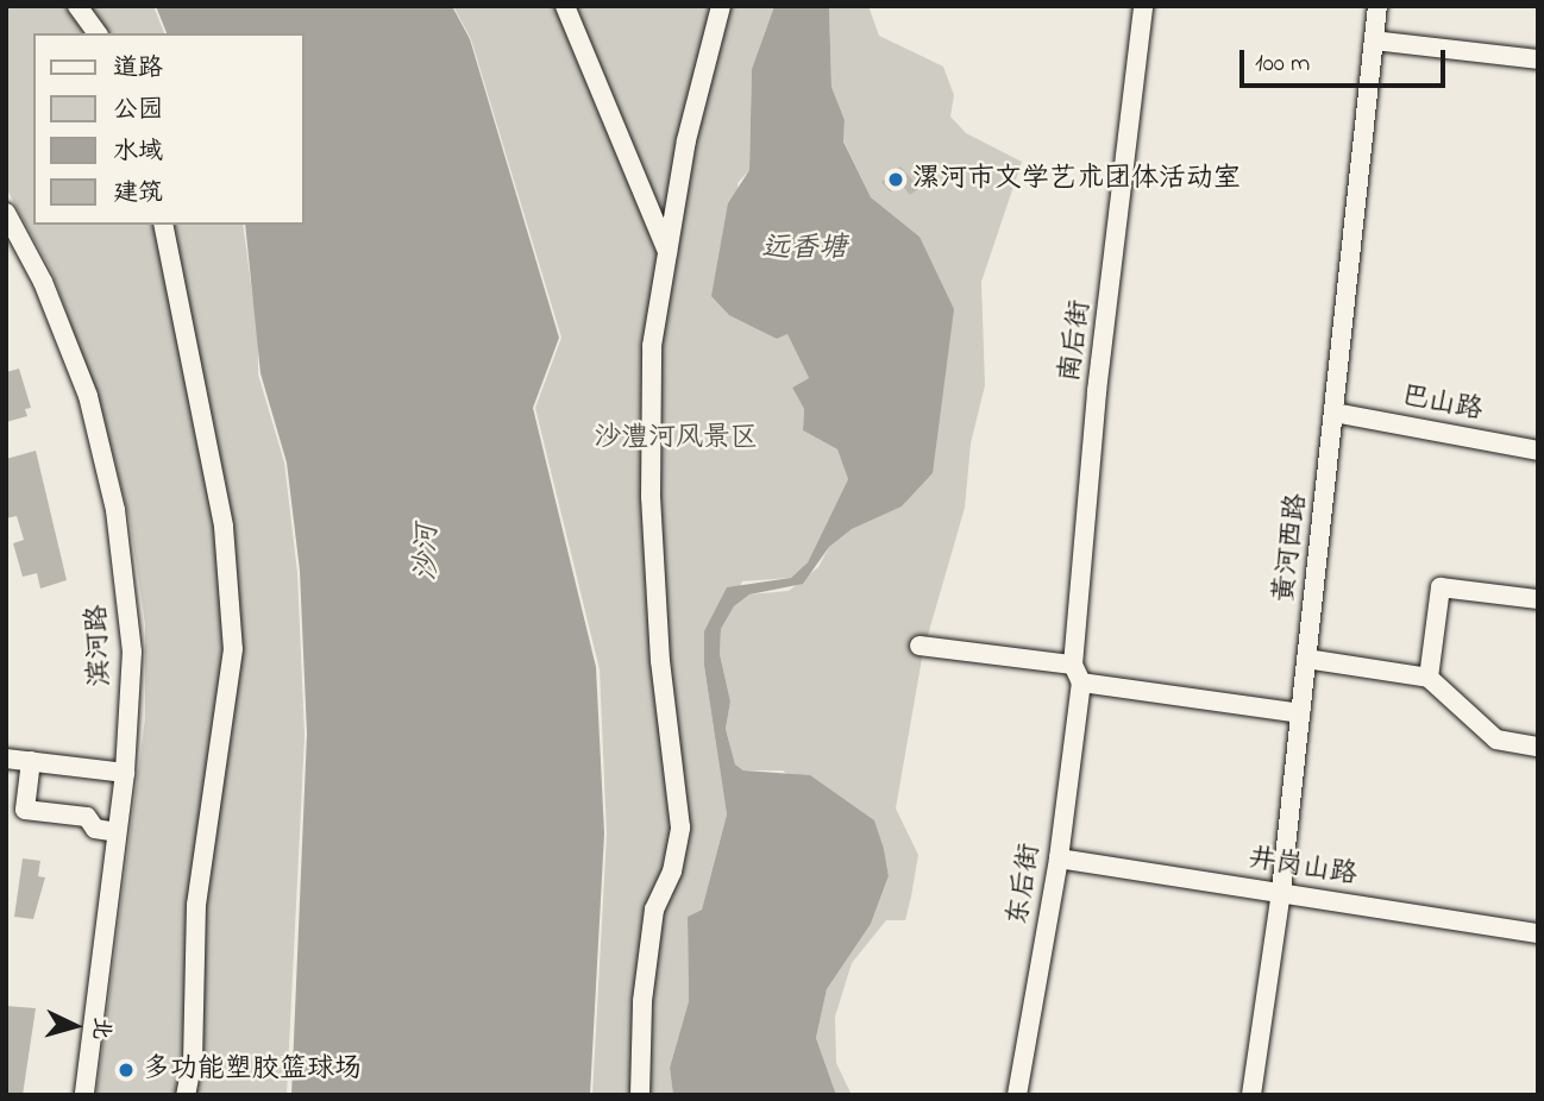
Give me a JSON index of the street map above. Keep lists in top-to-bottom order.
{
  "streets": {
    "street": [
      "南后街",
      "巴山路",
      "黄河西路",
      "滨河路",
      "井岗山路",
      "东后街"
    ]
  },
  "crossings": [
    ["南后街", "东后街"],
    ["巴山路", "黄河西路"],
    ["黄河西路", "井岗山路"],
    ["井岗山路", "东后街"]
  ],
  "water": ["远香塘", "沙河"],
  "parks": ["沙澧河风景区"],
  "places": ["漯河市文学艺术团体活动室", "多功能塑胶篮球场"],
  "legend": [
    "道路",
    "公园",
    "水域",
    "建筑"
  ],
  "scale_bar": "100 m",
  "north": "right"
}
